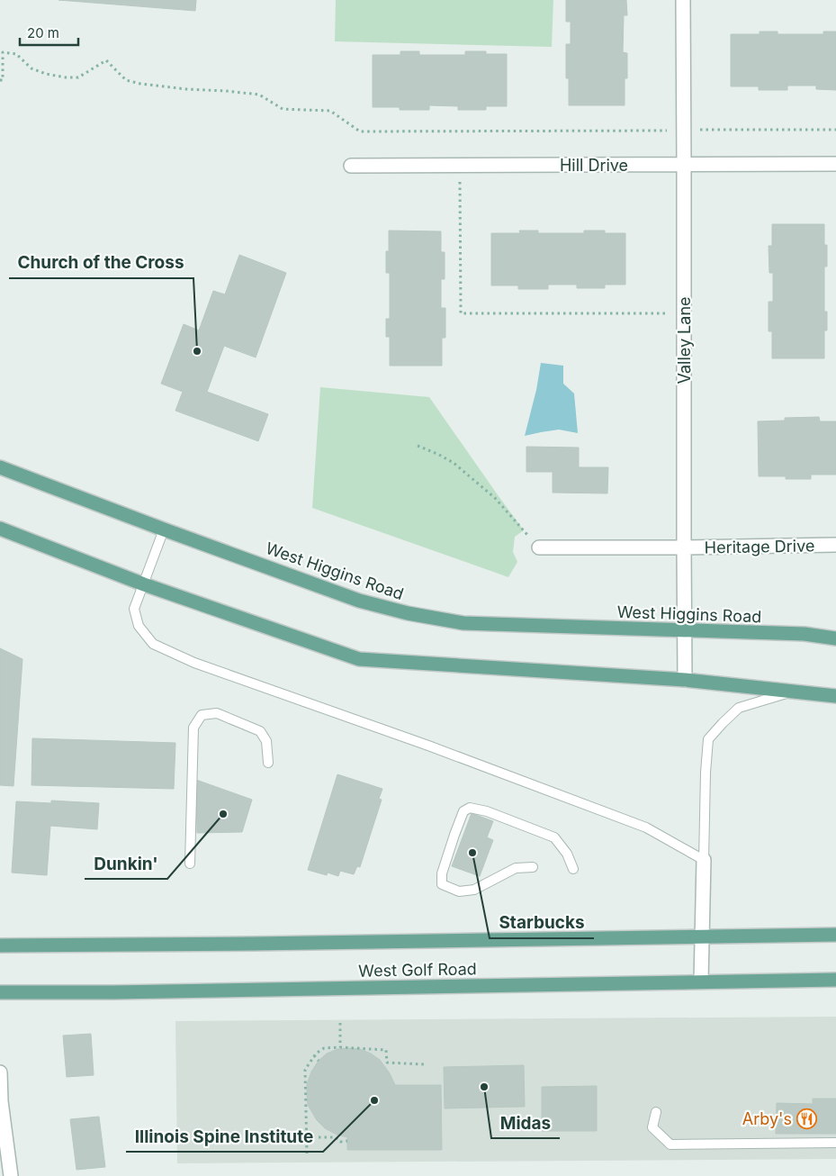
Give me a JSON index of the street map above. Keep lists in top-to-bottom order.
{
  "streets": {
    "main road": ["West Higgins Road", "West Golf Road"],
    "street": ["Hill Drive", "Valley Lane", "Heritage Drive"]
  },
  "crossings": [
    ["Hill Drive", "Valley Lane"],
    ["Valley Lane", "Heritage Drive"],
    ["Valley Lane", "West Higgins Road"]
  ],
  "places": {
    "other": [
      "Church of the Cross",
      "Dunkin'",
      "Starbucks",
      "Midas",
      "Illinois Spine Institute"
    ],
    "restaurant": ["Arby's"]
  },
  "scale_bar": "20 m"
}
